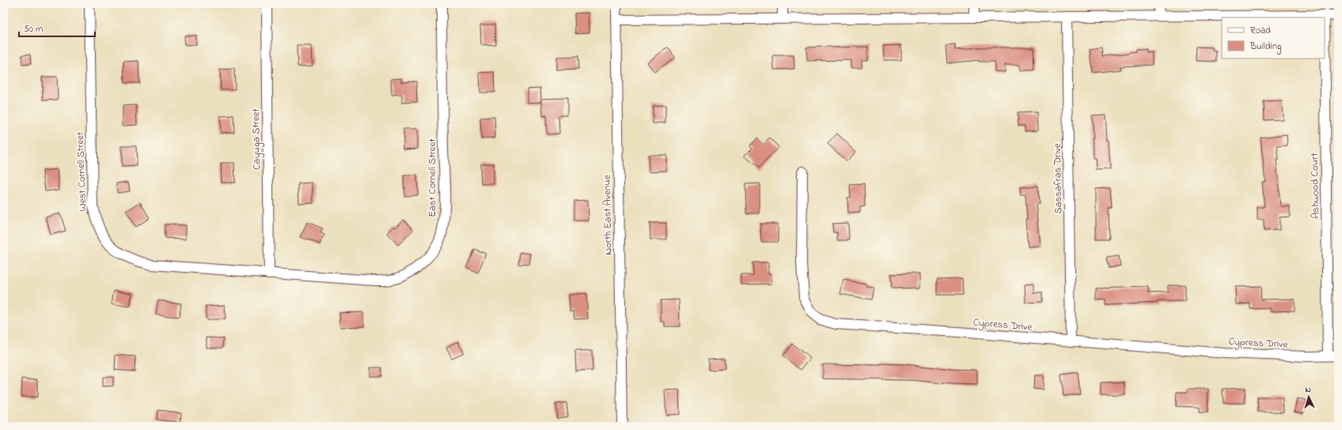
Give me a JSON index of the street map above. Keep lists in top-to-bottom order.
{
  "streets": {
    "street": [
      "Cayuga Street",
      "West Cornell Street",
      "East Cornell Street",
      "Sassafras Drive",
      "Ashwood Court",
      "North East Avenue",
      "Cypress Drive"
    ]
  },
  "crossings": [
    ["Cayuga Street", "West Cornell Street"],
    ["Cayuga Street", "East Cornell Street"],
    ["West Cornell Street", "East Cornell Street"],
    ["Sassafras Drive", "Cypress Drive"],
    ["Ashwood Court", "Cypress Drive"]
  ],
  "legend": ["Road", "Building"],
  "scale_bar": "50 m",
  "north": "top"
}
